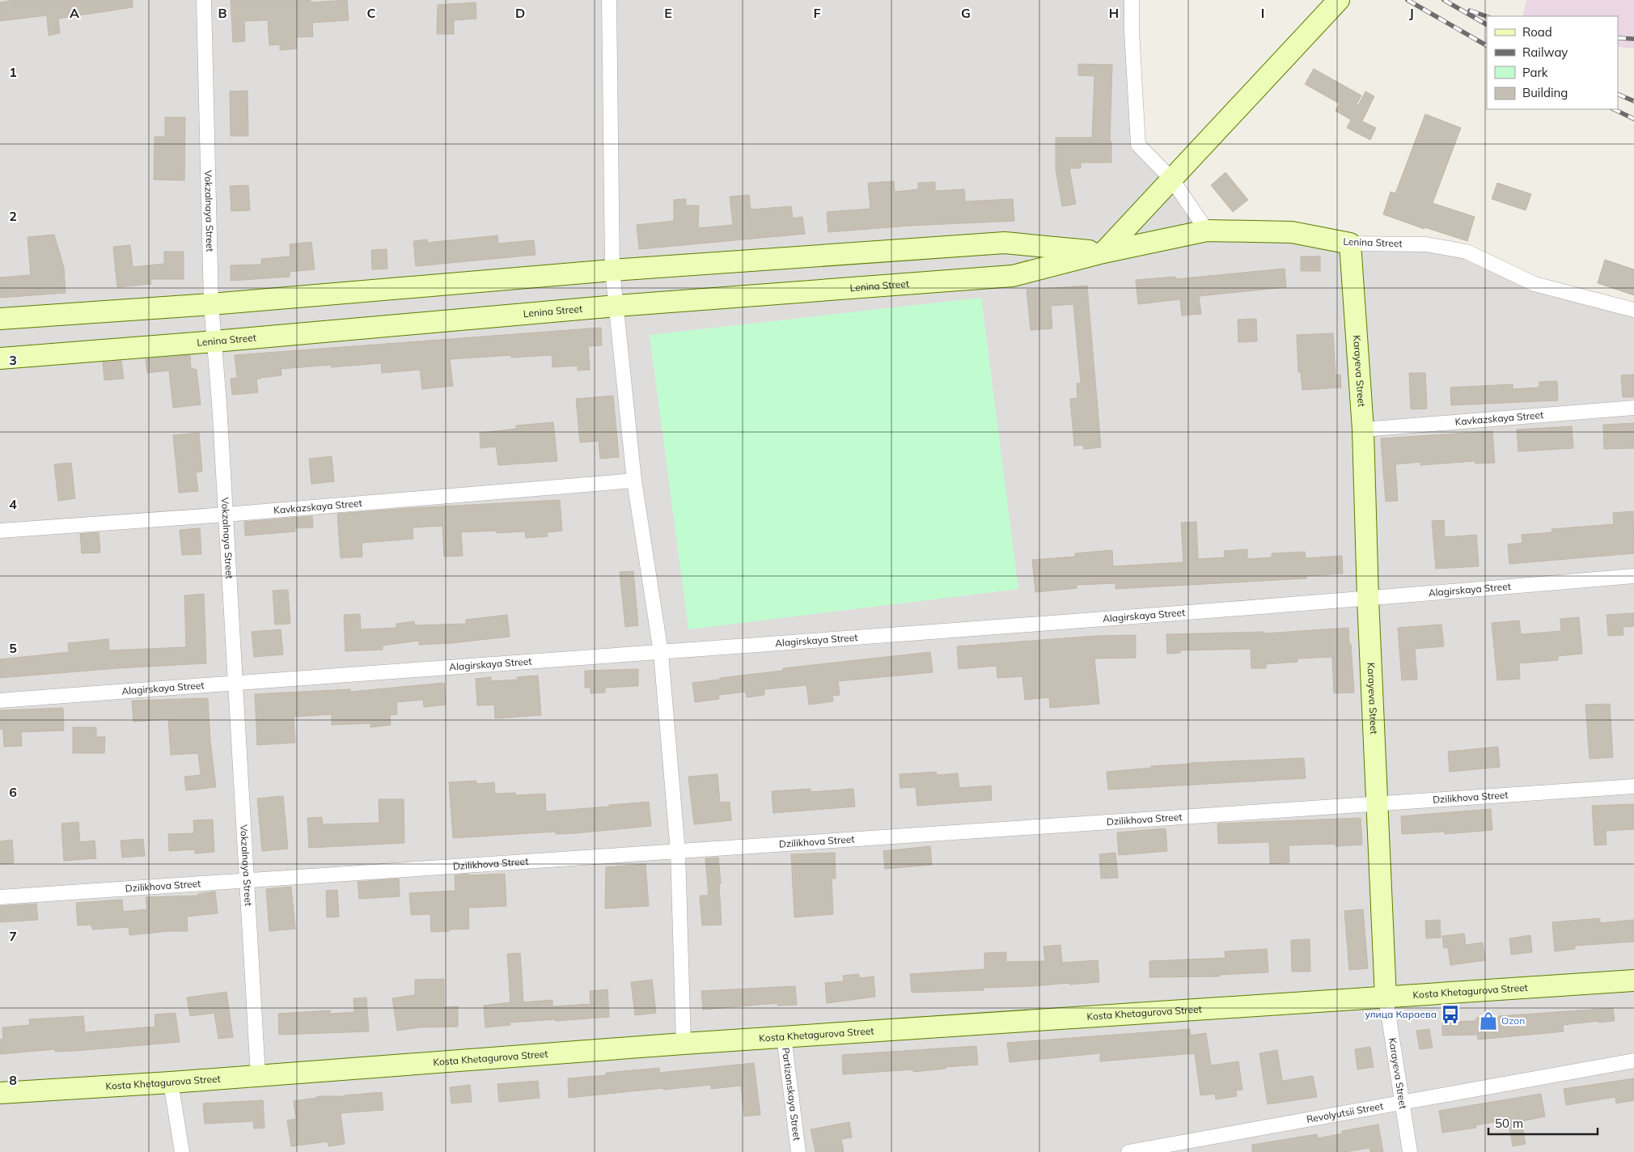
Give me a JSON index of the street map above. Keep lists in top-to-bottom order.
{
  "streets": {
    "street": [
      "Vokzalnaya Street",
      "Lenina Street",
      "Karayeva Street",
      "Kavkazskaya Street",
      "Alagirskaya Street",
      "Dzilikhova Street",
      "Kosta Khetagurova Street",
      "Partizanskaya Street",
      "Revolyutsii Street"
    ]
  },
  "crossings": [
    ["Vokzalnaya Street", "Lenina Street"],
    ["Vokzalnaya Street", "Kavkazskaya Street"],
    ["Vokzalnaya Street", "Alagirskaya Street"],
    ["Vokzalnaya Street", "Dzilikhova Street"],
    ["Vokzalnaya Street", "Kosta Khetagurova Street"],
    ["Lenina Street", "Karayeva Street"],
    ["Karayeva Street", "Kavkazskaya Street"],
    ["Karayeva Street", "Alagirskaya Street"],
    ["Karayeva Street", "Dzilikhova Street"],
    ["Karayeva Street", "Kosta Khetagurova Street"],
    ["Karayeva Street", "Revolyutsii Street"],
    ["Kosta Khetagurova Street", "Partizanskaya Street"]
  ],
  "places": {
    "bus stop": ["улица Караева"],
    "shop": ["Ozon"]
  },
  "legend": [
    "Road",
    "Railway",
    "Park",
    "Building"
  ],
  "scale_bar": "50 m",
  "grid": {
    "columns": [
      "A",
      "B",
      "C",
      "D",
      "E",
      "F",
      "G",
      "H",
      "I",
      "J"
    ],
    "rows": [
      "1",
      "2",
      "3",
      "4",
      "5",
      "6",
      "7",
      "8"
    ]
  }
}
